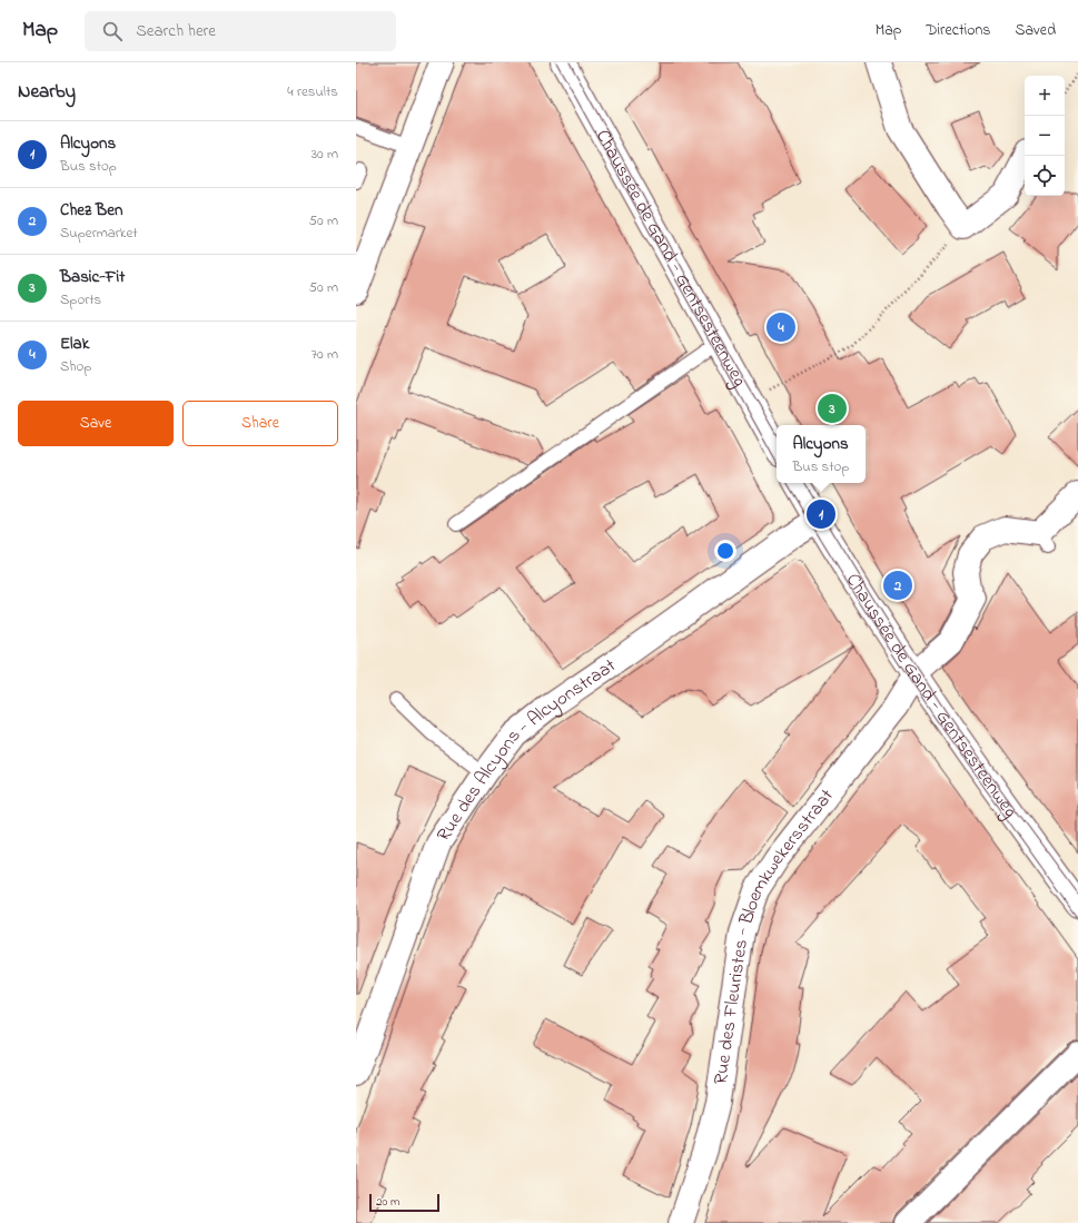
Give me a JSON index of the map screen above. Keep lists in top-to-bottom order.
{
  "streets": {
    "street": ["Chaussée de Gand - Gentsesteenweg", "Rue des Alcyons - Alcyonstraat", "Rue des Fleuristes - Bloemkwekersstraat"]
  },
  "crossings": [
    ["Chaussée de Gand - Gentsesteenweg", "Rue des Alcyons - Alcyonstraat"],
    ["Chaussée de Gand - Gentsesteenweg", "Rue des Fleuristes - Bloemkwekersstraat"]
  ],
  "scale_bar": "20 m",
  "page": {
    "header": "Map",
    "search": "Search here",
    "nav": ["Map", "Directions", "Saved"],
    "heading": ["Nearby", "4 results"],
    "map_buttons": ["+", "−"],
    "list": [
      {
        "mark": "1",
        "name": "Alcyons",
        "note": "Bus stop",
        "value": "30 m"
      },
      {
        "mark": "2",
        "name": "Chez Ben",
        "note": "Supermarket",
        "value": "50 m"
      },
      {
        "mark": "3",
        "name": "Basic-Fit",
        "note": "Sports",
        "value": "50 m"
      },
      {
        "mark": "4",
        "name": "Elak",
        "note": "Shop",
        "value": "70 m"
      }
    ],
    "pins": [
      "4",
      "3",
      "1",
      "2"
    ],
    "buttons": ["Save", "Share"],
    "popup": ["Alcyons", "Bus stop"],
    "scale": "20 m"
  }
}
